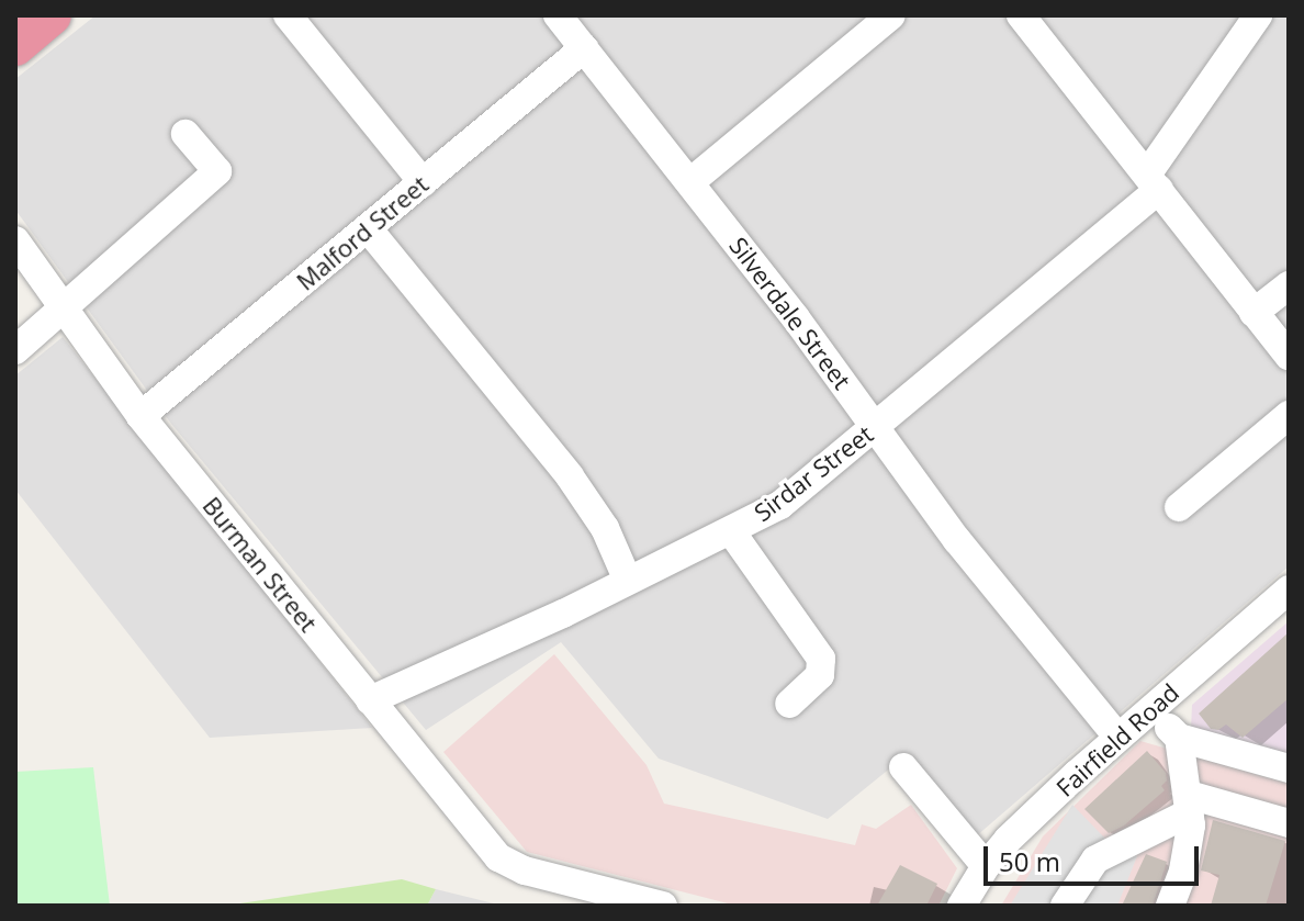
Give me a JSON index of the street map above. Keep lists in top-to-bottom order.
{
  "streets": {
    "street": [
      "Malford Street",
      "Silverdale Street",
      "Sirdar Street",
      "Burman Street",
      "Fairfield Road"
    ]
  },
  "crossings": [
    ["Malford Street", "Silverdale Street"],
    ["Malford Street", "Burman Street"],
    ["Silverdale Street", "Sirdar Street"],
    ["Silverdale Street", "Fairfield Road"],
    ["Sirdar Street", "Burman Street"]
  ],
  "scale_bar": "50 m"
}
